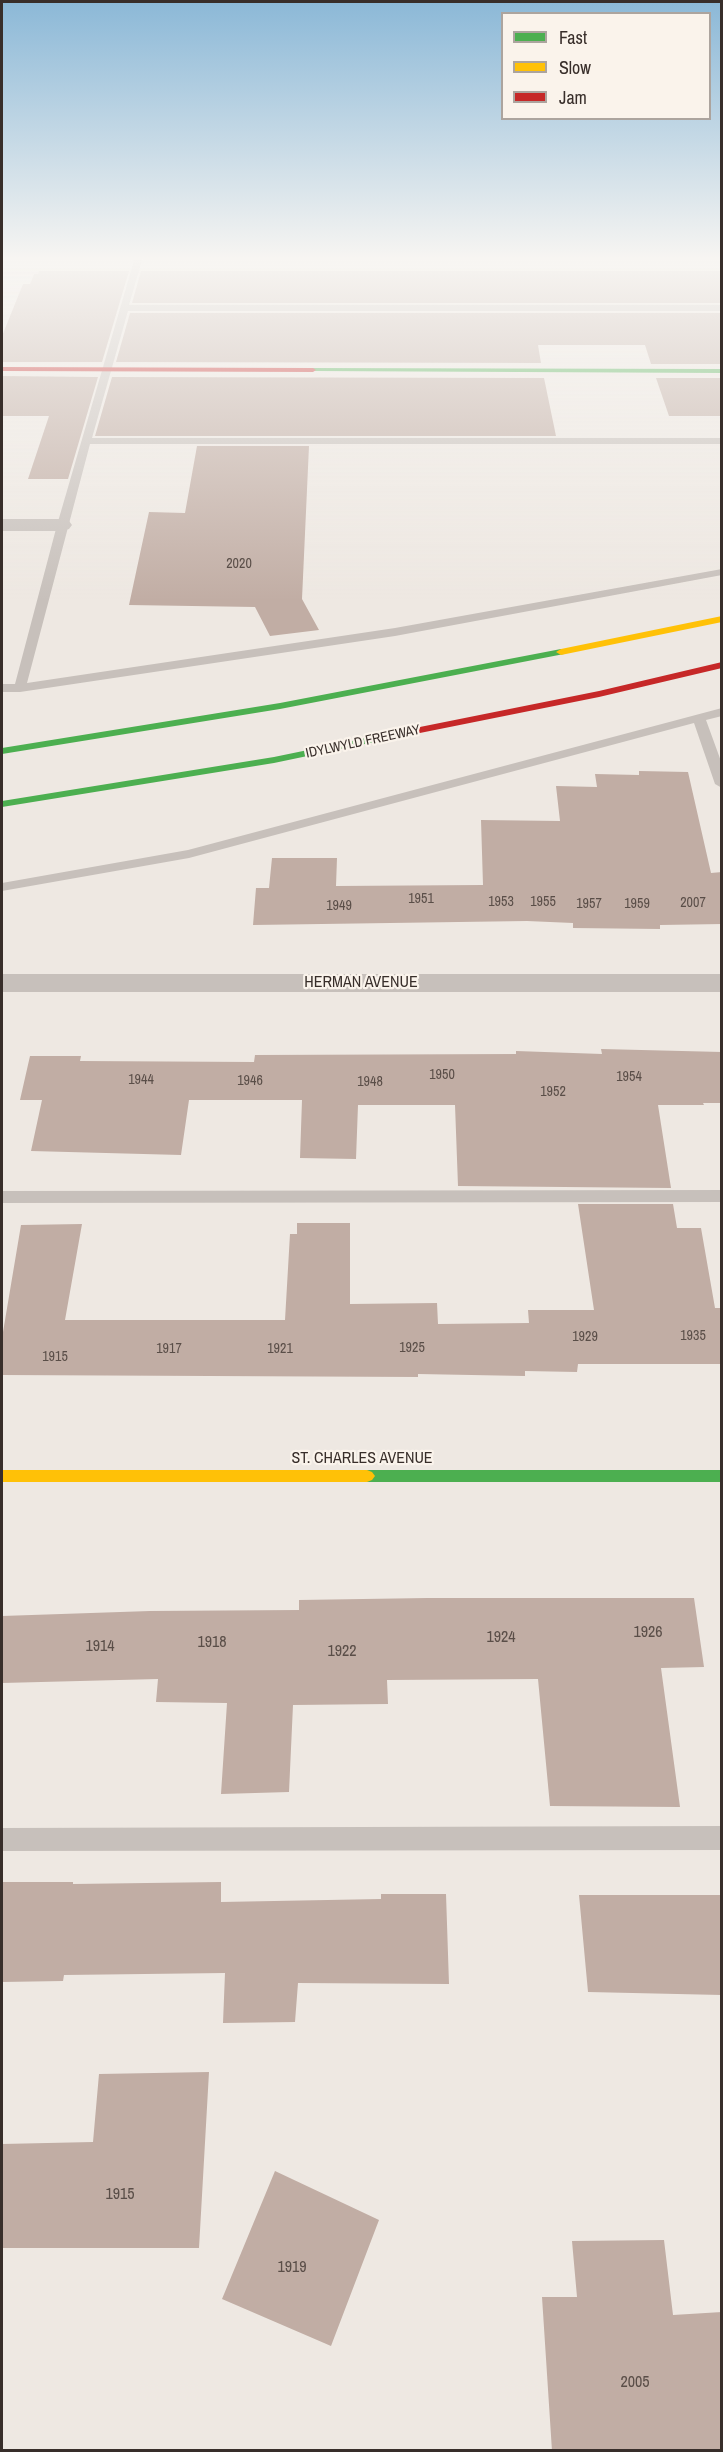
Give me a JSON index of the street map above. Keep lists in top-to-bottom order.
{
  "streets": {
    "main road": ["IDYLWYLD FREEWAY", "ST. CHARLES AVENUE"],
    "street": ["HERMAN AVENUE"]
  },
  "house_numbers": [
    "2020",
    "1951",
    "1953",
    "1955",
    "2007",
    "1957",
    "1959",
    "1949",
    "1950",
    "1954",
    "1944",
    "1946",
    "1948",
    "1952",
    "1935",
    "1929",
    "1925",
    "1917",
    "1921",
    "1915",
    "1926",
    "1924",
    "1918",
    "1914",
    "1922",
    "1915",
    "1919",
    "2005"
  ],
  "legend": ["Fast", "Slow", "Jam"]
}
